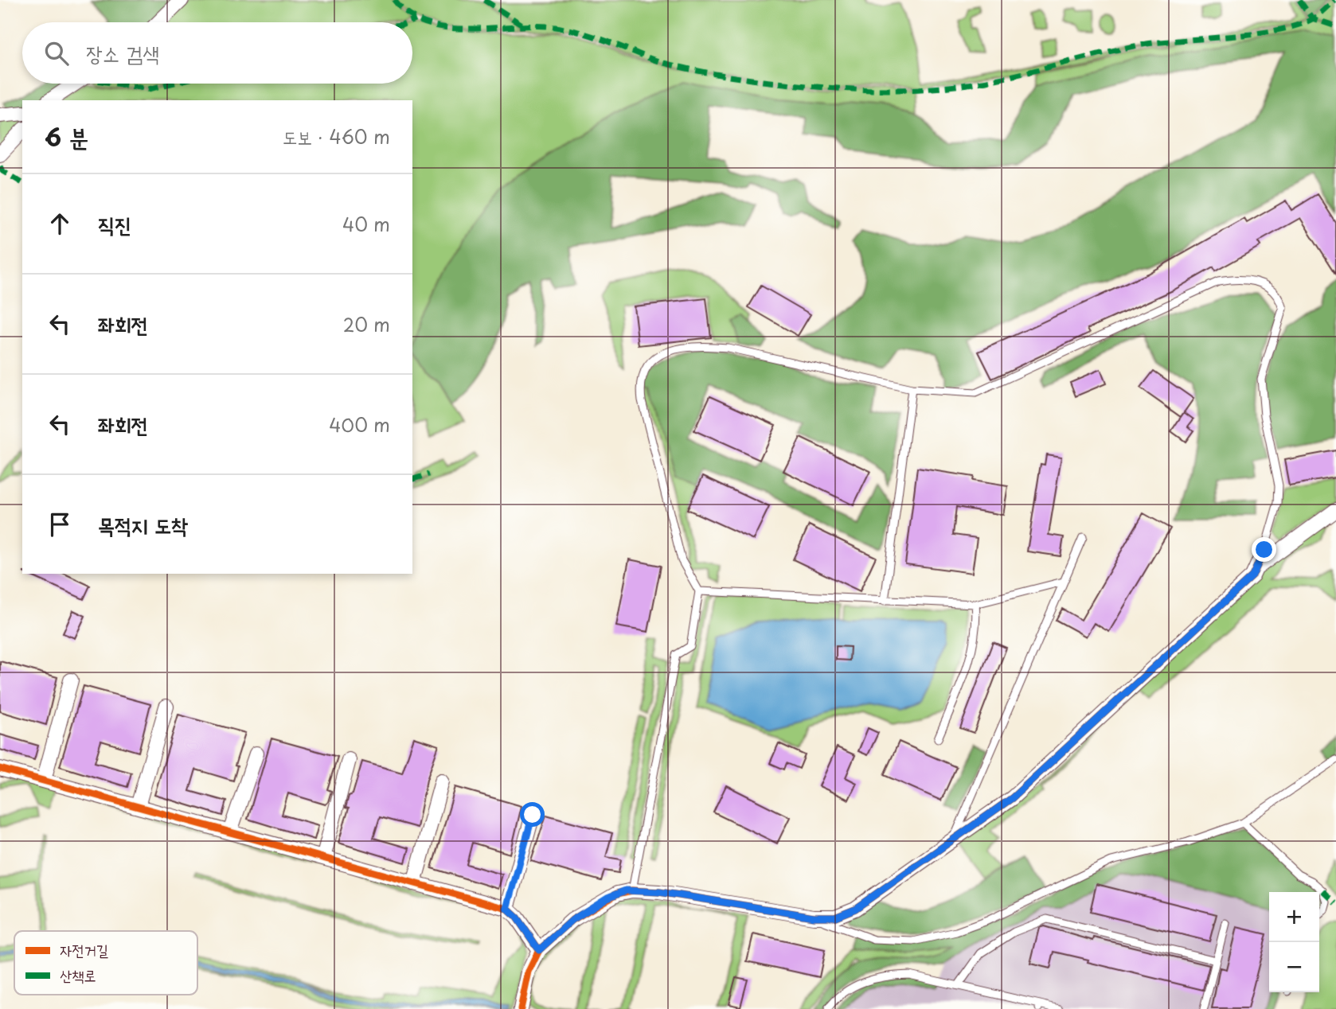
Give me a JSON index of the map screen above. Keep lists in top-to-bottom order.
{
  "legend": ["자전거길", "산책로"],
  "page": {
    "search": "장소 검색",
    "heading": ["6 분", "도보 · 460 m"],
    "list": [
      ["직진", "40 m"],
      ["좌회전", "20 m"],
      ["좌회전", "400 m"],
      "목적지 도착"
    ],
    "map_buttons": ["+", "−"]
  }
}
